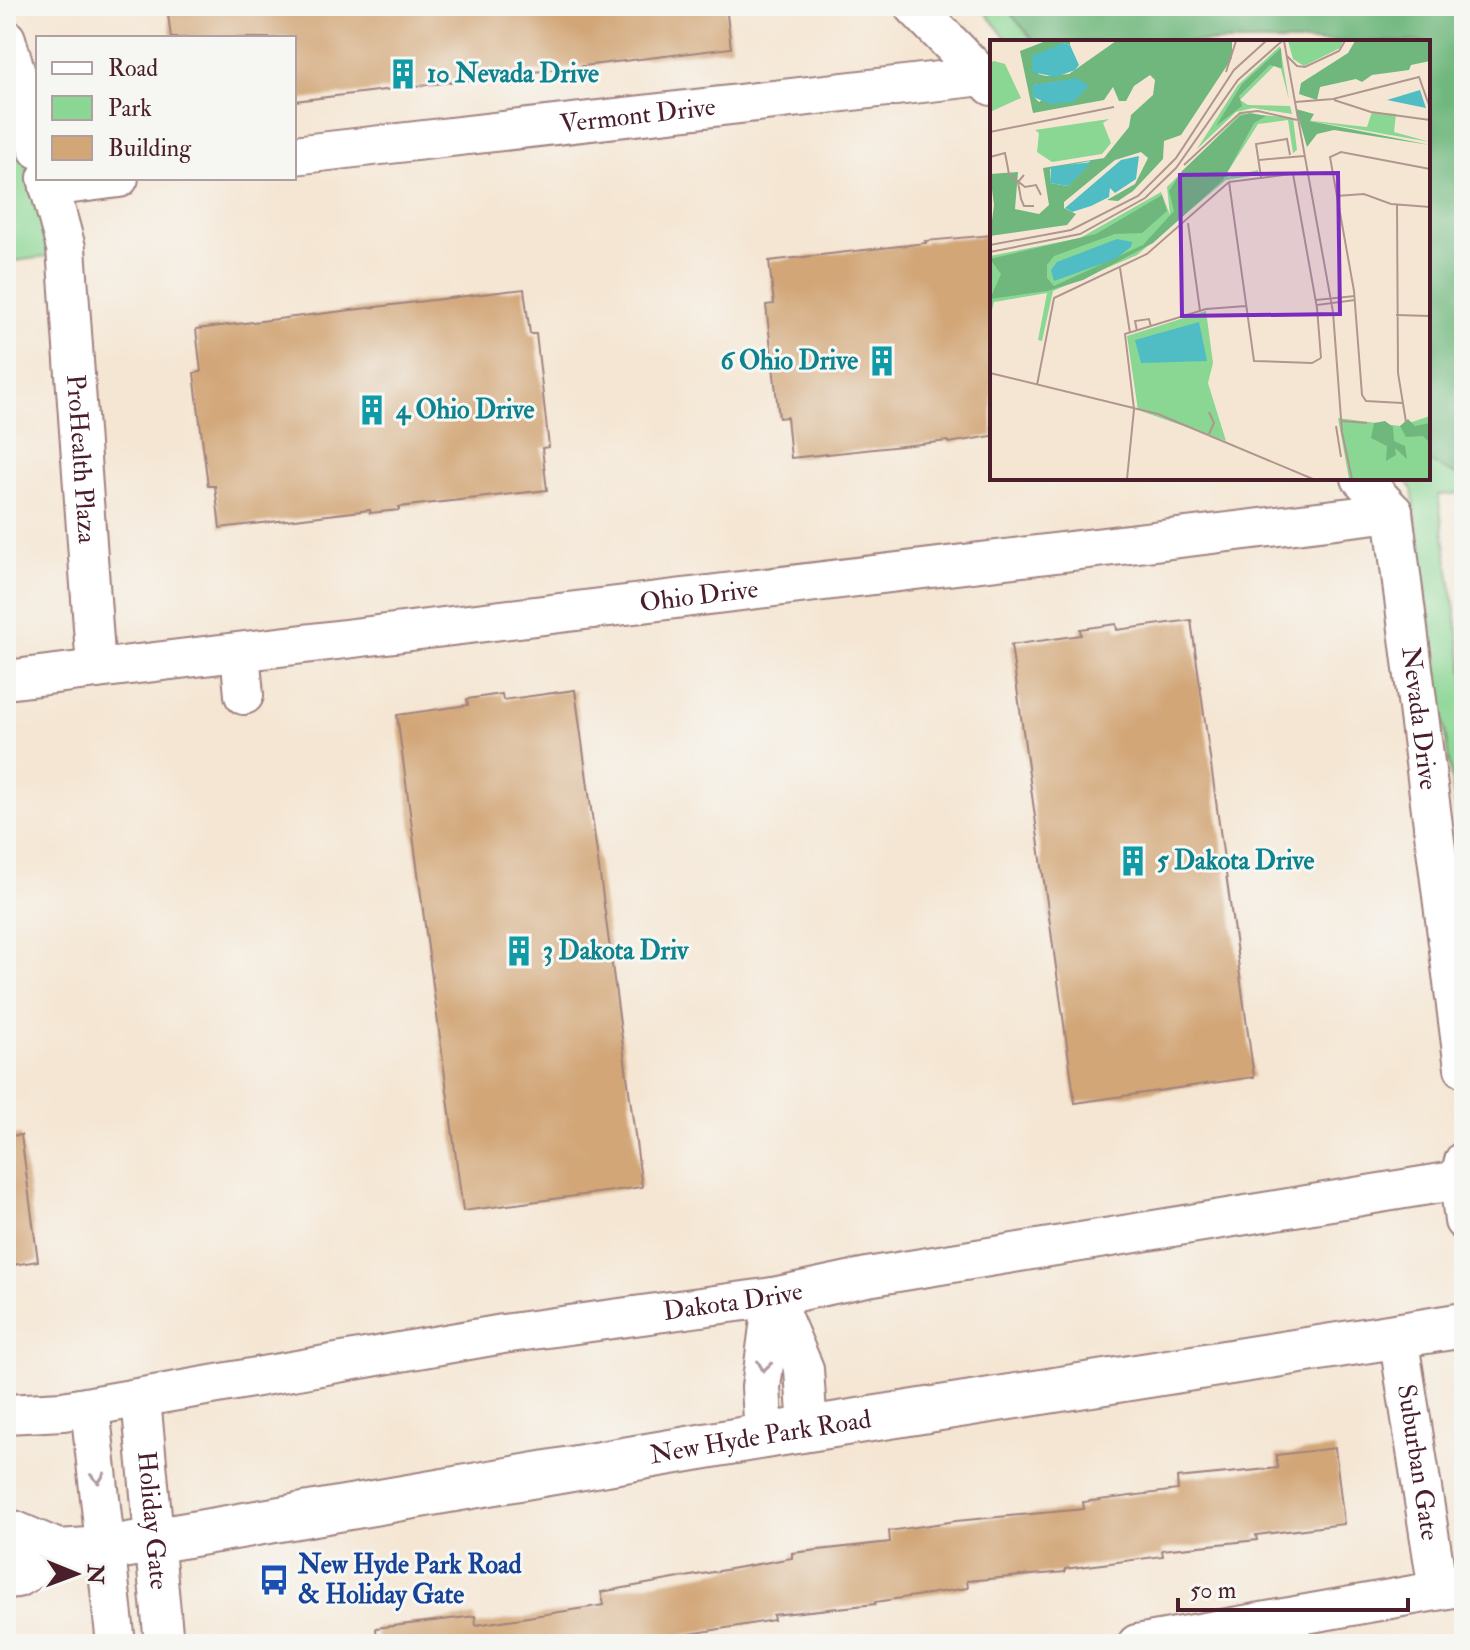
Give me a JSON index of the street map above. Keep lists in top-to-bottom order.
{
  "streets": {
    "main road": ["New Hyde Park Road"],
    "street": [
      "Vermont Drive",
      "ProHealth Plaza",
      "Ohio Drive",
      "Nevada Drive",
      "Dakota Drive",
      "Suburban Gate",
      "Holiday Gate"
    ]
  },
  "crossings": [
    ["ProHealth Plaza", "Ohio Drive"],
    ["Ohio Drive", "Nevada Drive"],
    ["Dakota Drive", "Holiday Gate"],
    ["New Hyde Park Road", "Suburban Gate"],
    ["New Hyde Park Road", "Holiday Gate"]
  ],
  "places": {
    "building": [
      "10 Nevada Drive",
      "6 Ohio Drive",
      "4 Ohio Drive",
      "5 Dakota Drive",
      "3 Dakota Driv"
    ],
    "bus stop": ["New Hyde Park Road & Holiday Gate"]
  },
  "legend": ["Road", "Park", "Building"],
  "scale_bar": "50 m",
  "north": "right"
}
